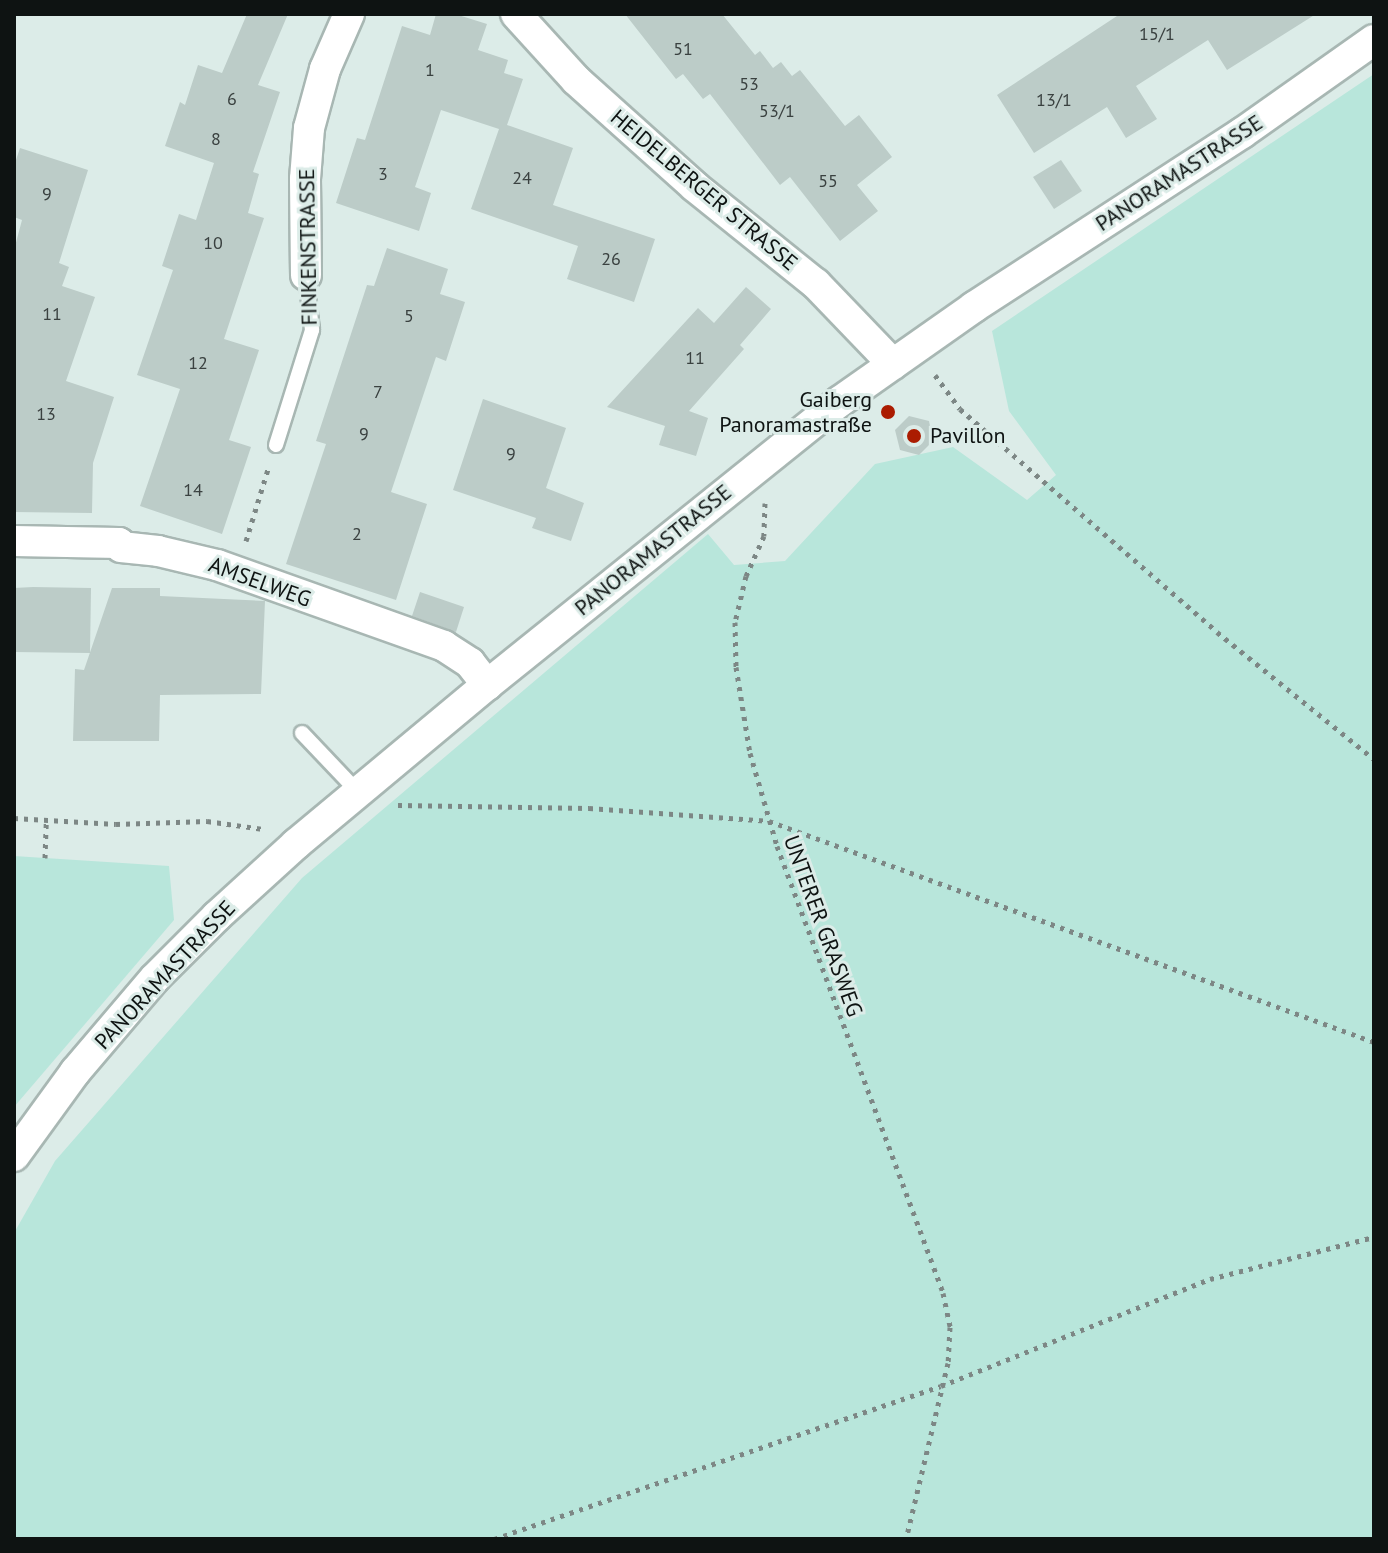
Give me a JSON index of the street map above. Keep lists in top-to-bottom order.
{
  "streets": {
    "street": [
      "PANORAMASTRASSE",
      "HEIDELBERGER STRASSE",
      "FINKENSTRASSE",
      "AMSELWEG"
    ],
    "path": ["UNTERER GRASWEG"]
  },
  "crossings": [
    ["PANORAMASTRASSE", "HEIDELBERGER STRASSE"],
    ["PANORAMASTRASSE", "AMSELWEG"],
    ["PANORAMASTRASSE", "UNTERER GRASWEG"]
  ],
  "places": ["Gaiberg Panoramastraße", "Pavillon"],
  "house_numbers": [
    "15/1",
    "51",
    "1",
    "53",
    "6",
    "13/1",
    "53/1",
    "8",
    "3",
    "24",
    "55",
    "9",
    "10",
    "26",
    "11",
    "5",
    "11",
    "12",
    "7",
    "13",
    "9",
    "9",
    "14",
    "2"
  ]
}
